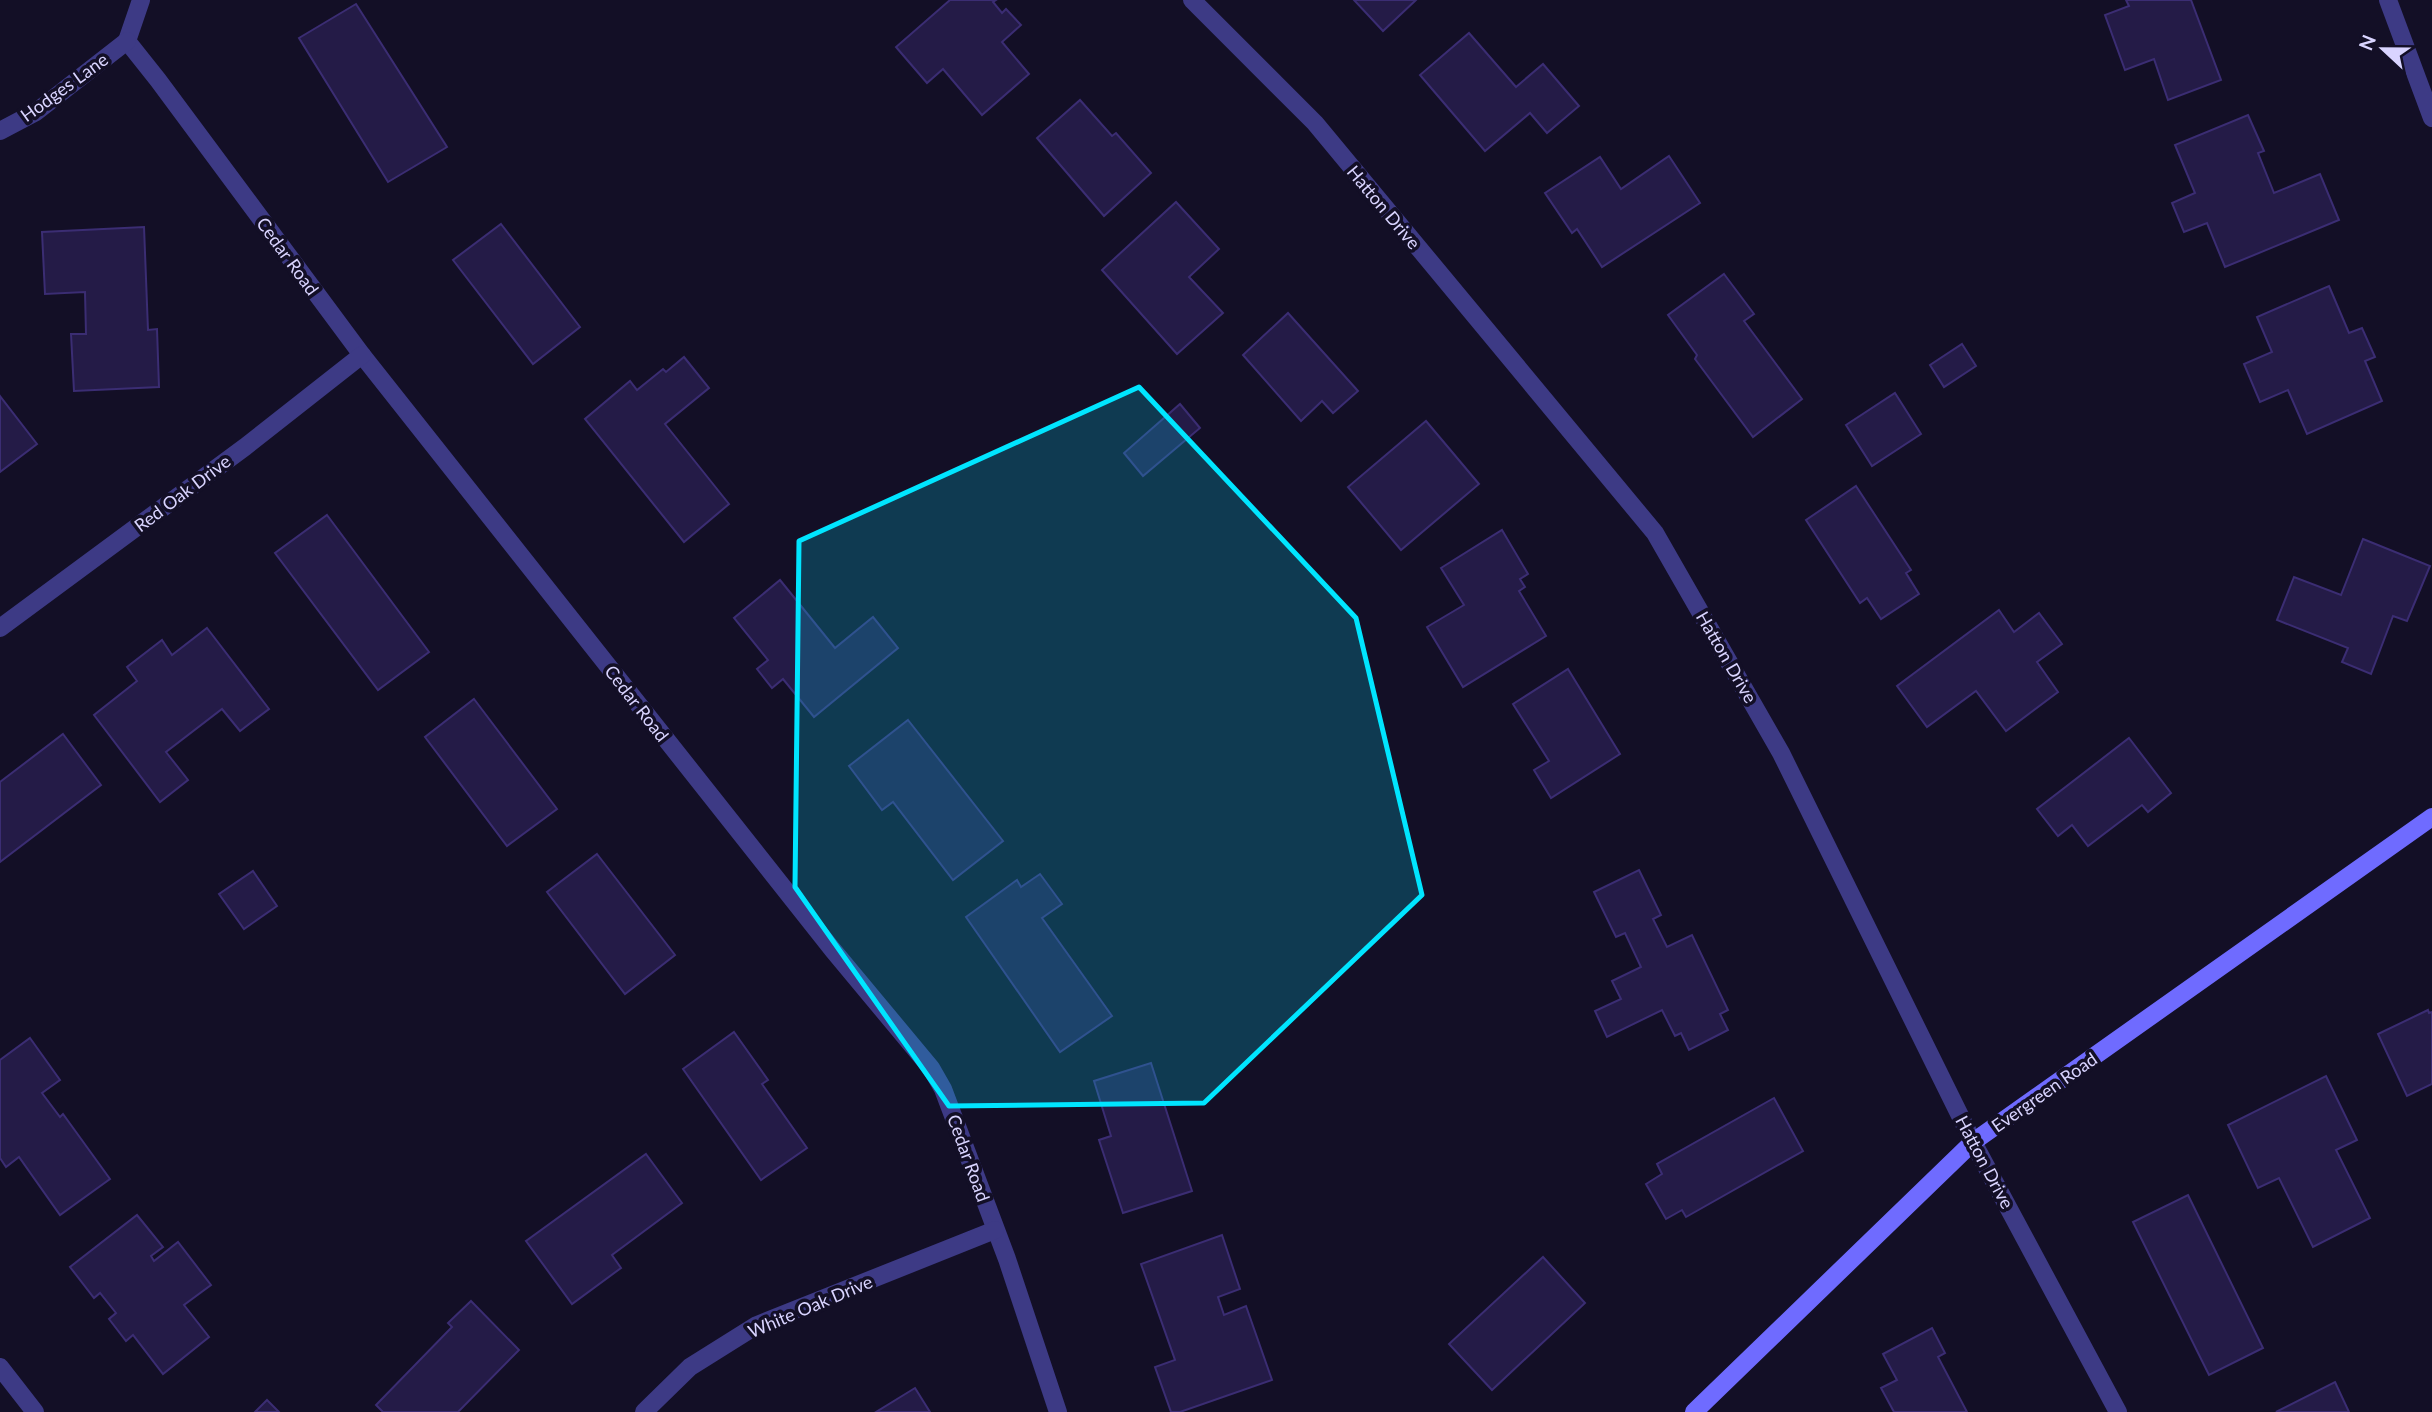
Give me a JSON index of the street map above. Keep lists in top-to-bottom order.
{
  "streets": {
    "street": [
      "Hodges Lane",
      "Hatton Drive",
      "Cedar Road",
      "Red Oak Drive",
      "Evergreen Road",
      "White Oak Drive"
    ]
  },
  "crossings": [
    ["Hodges Lane", "Cedar Road"],
    ["Hatton Drive", "Evergreen Road"],
    ["Cedar Road", "Red Oak Drive"],
    ["Cedar Road", "White Oak Drive"]
  ],
  "north": "left"
}
